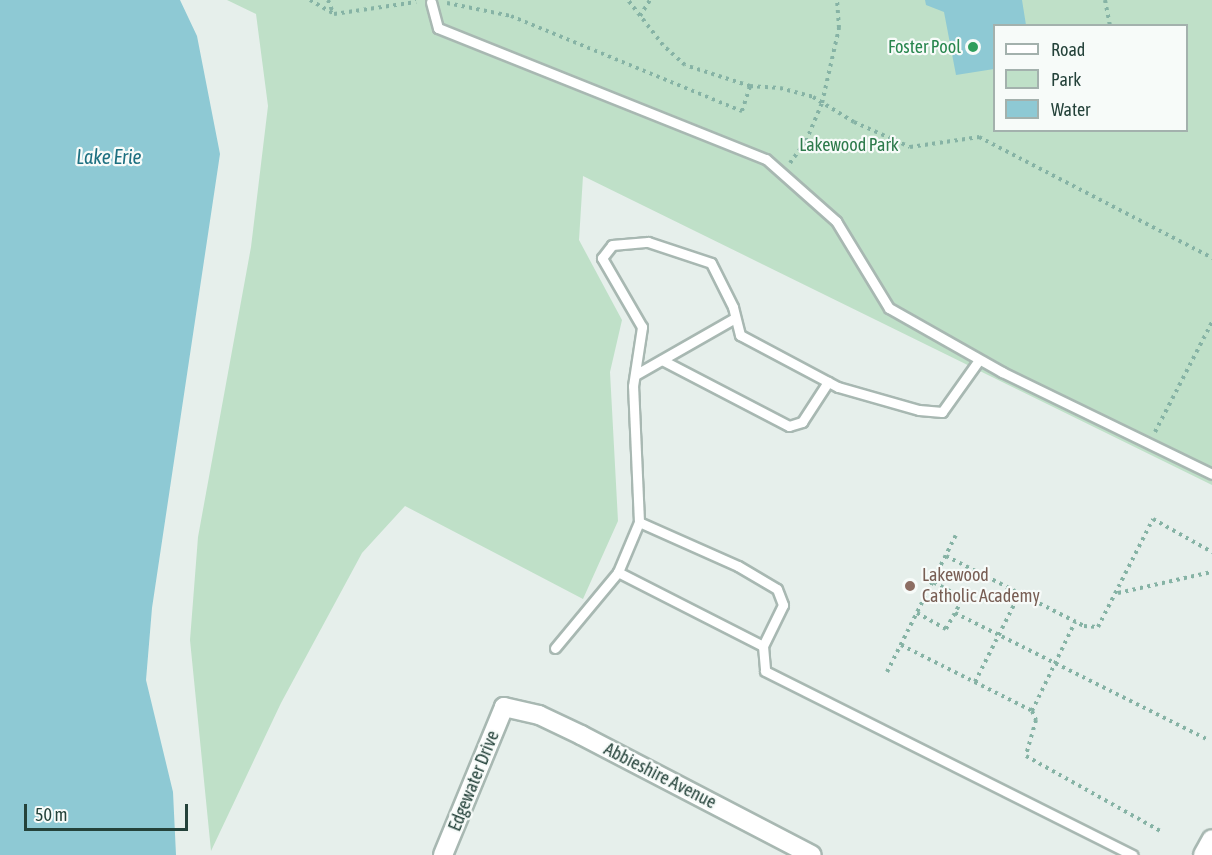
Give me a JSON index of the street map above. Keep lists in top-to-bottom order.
{
  "streets": {
    "street": ["Abbieshire Avenue", "Edgewater Drive"]
  },
  "crossings": [
    ["Abbieshire Avenue", "Edgewater Drive"]
  ],
  "water": ["Lake Erie"],
  "parks": ["Lakewood Park"],
  "places": ["Foster Pool", "Lakewood Catholic Academy"],
  "legend": ["Road", "Park", "Water"],
  "scale_bar": "50 m"
}
